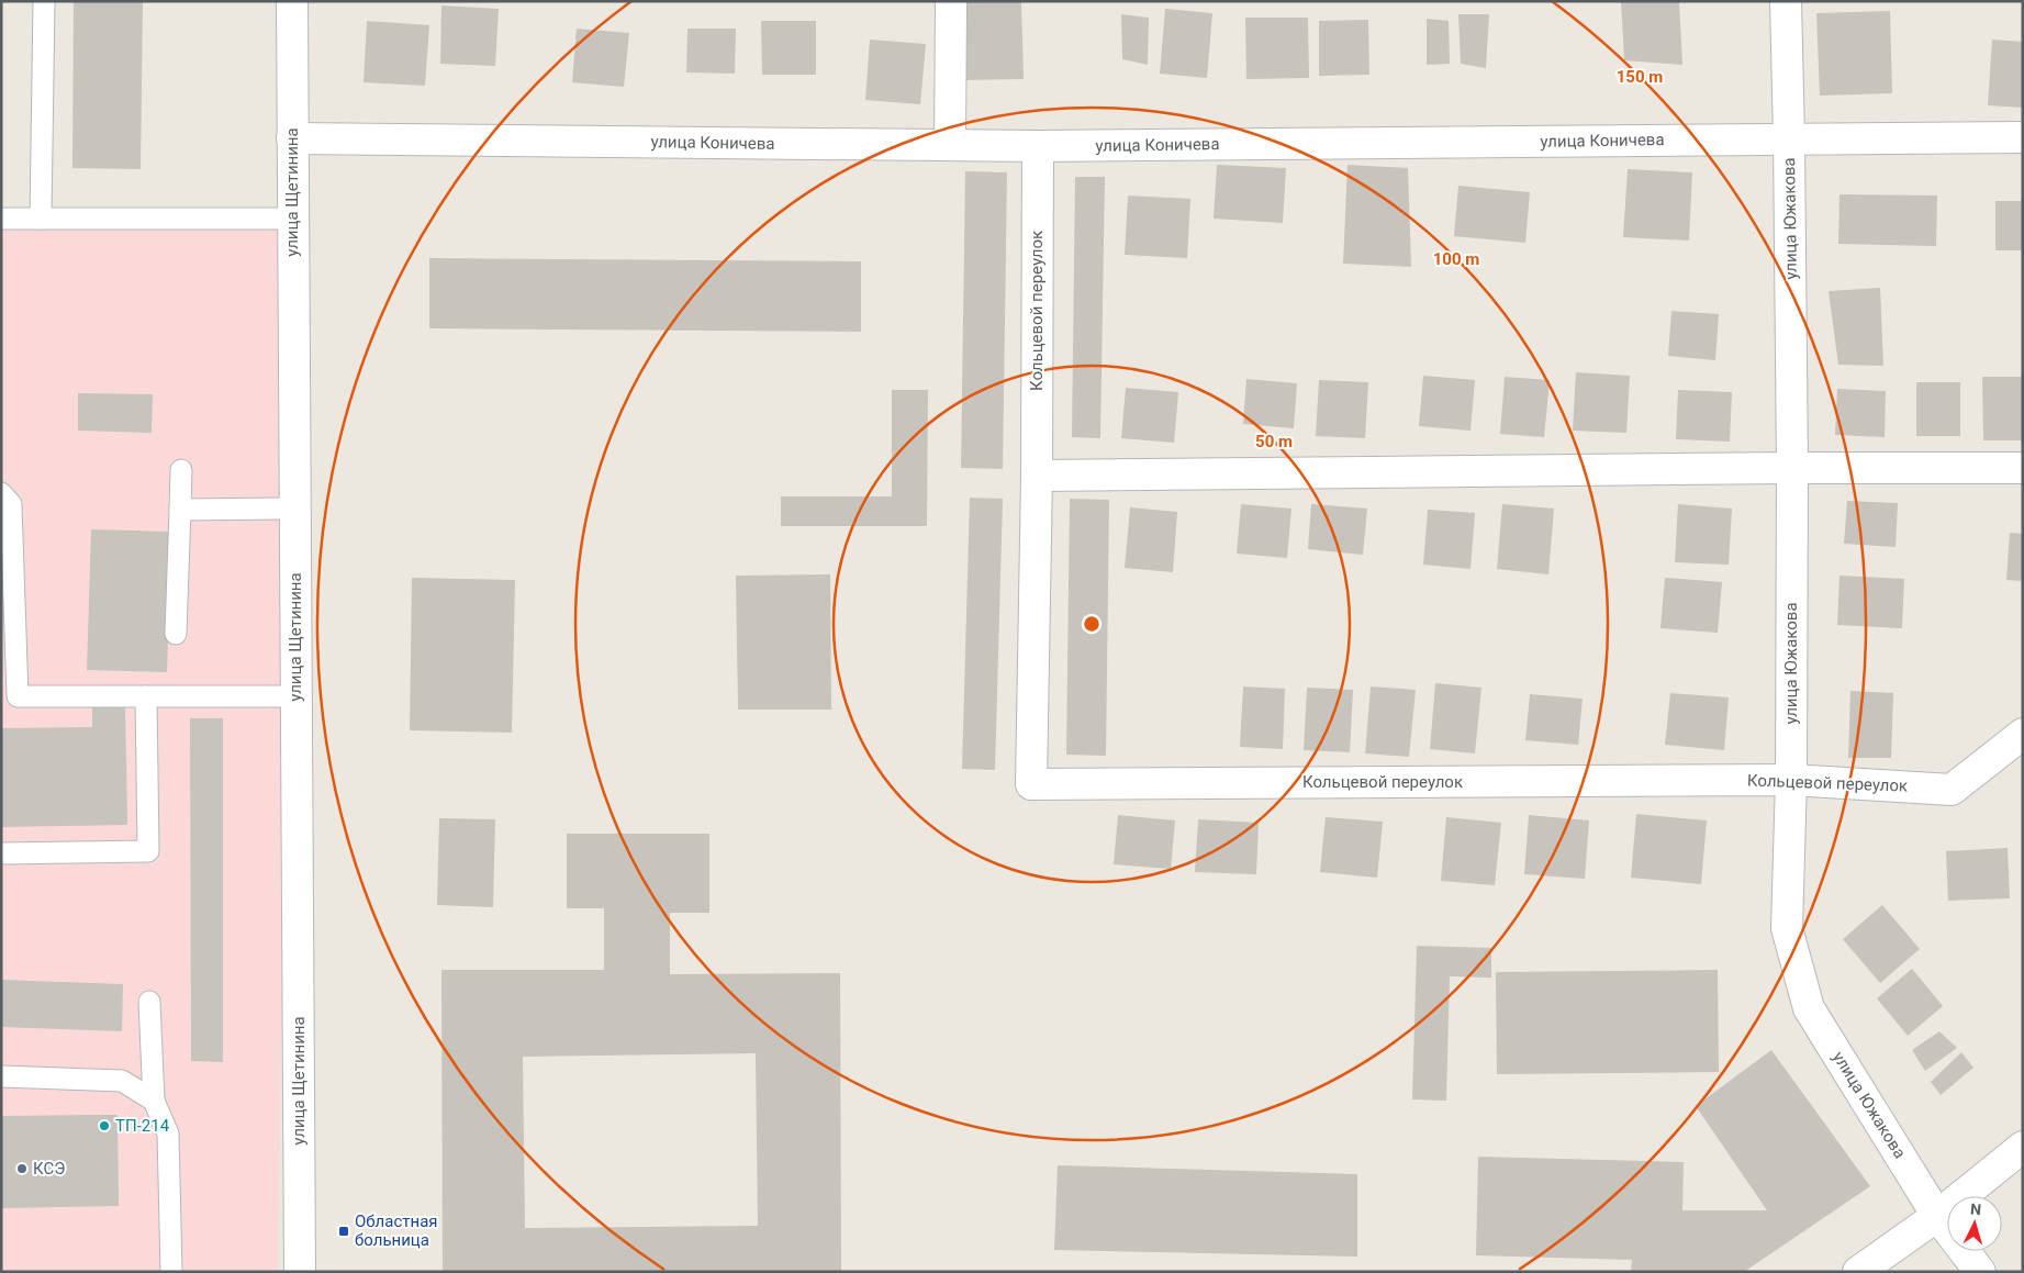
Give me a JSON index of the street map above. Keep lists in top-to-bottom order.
{
  "streets": {
    "street": [
      "улица Коничева",
      "улица Щетинина",
      "улица Южакова",
      "Кольцевой переулок"
    ]
  },
  "crossings": [
    ["улица Коничева", "улица Щетинина"],
    ["улица Коничева", "улица Южакова"],
    ["улица Коничева", "Кольцевой переулок"],
    ["улица Южакова", "Кольцевой переулок"]
  ],
  "places": {
    "other": ["ТП-214", "КСЭ"],
    "transit": ["Областная больница"]
  },
  "north": "top",
  "rings": ["150 m", "100 m", "50 m"]
}
